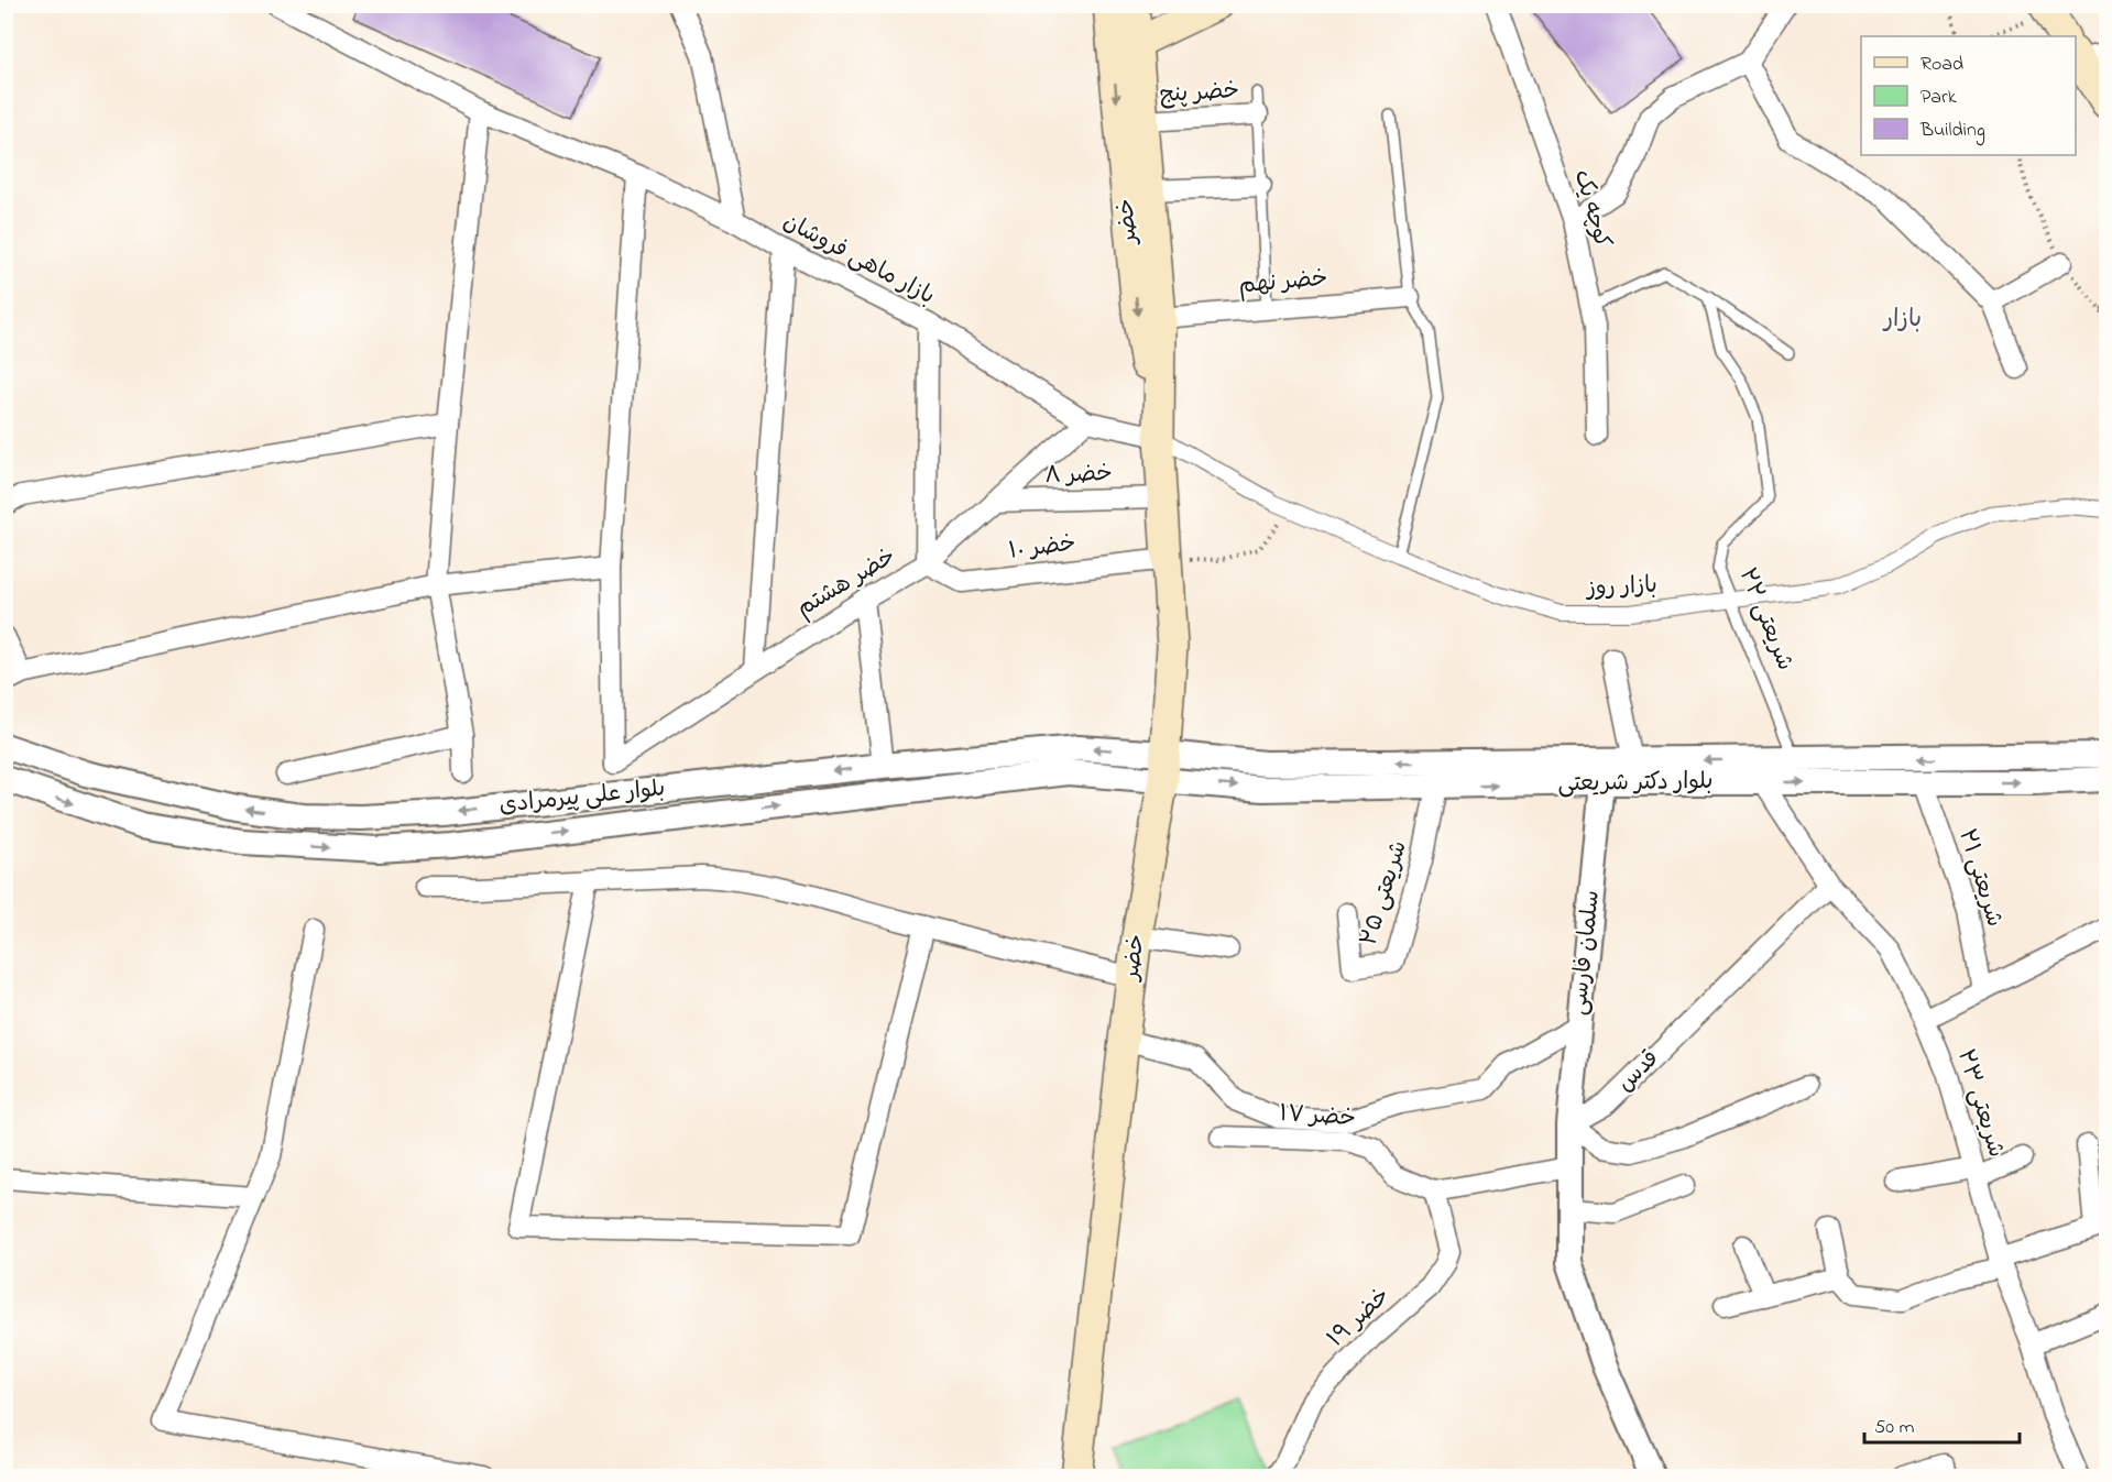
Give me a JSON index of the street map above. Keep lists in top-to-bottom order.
{
  "streets": {
    "main road": ["خضر"],
    "street": [
      "خضر پنج",
      "کوچه یک",
      "بازار ماهی فروشان",
      "خضر نهم",
      "خضر ۸",
      "خضر ۱۰",
      "خضر هشتم",
      "بازار روز",
      "بلوار دکتر شریعتی",
      "بلوار علی پیرمرادی",
      "شریعتی ۲۱",
      "شریعتی ۲۵",
      "سلمان فارسی",
      "قدس",
      "شریعتی ۲۳",
      "خضر ۱۷",
      "خضر ۱۹"
    ],
    "lane": ["شریعتی ۲۲"]
  },
  "crossings": [
    ["خضر پنج", "خضر"],
    ["خضر", "بازار ماهی فروشان"],
    ["خضر", "خضر نهم"],
    ["خضر", "خضر ۸"],
    ["خضر", "خضر ۱۰"],
    ["خضر", "بازار روز"],
    ["خضر", "بلوار دکتر شریعتی"],
    ["خضر", "بلوار علی پیرمرادی"],
    ["بازار ماهی فروشان", "خضر هشتم"],
    ["بازار ماهی فروشان", "بازار روز"],
    ["خضر ۸", "خضر هشتم"],
    ["خضر ۱۰", "خضر هشتم"],
    ["بازار روز", "شریعتی ۲۲"],
    ["شریعتی ۲۲", "بلوار دکتر شریعتی"],
    ["بلوار دکتر شریعتی", "بلوار علی پیرمرادی"],
    ["بلوار دکتر شریعتی", "شریعتی ۲۱"],
    ["بلوار دکتر شریعتی", "شریعتی ۲۵"],
    ["بلوار دکتر شریعتی", "سلمان فارسی"],
    ["بلوار دکتر شریعتی", "شریعتی ۲۳"],
    ["سلمان فارسی", "قدس"],
    ["قدس", "شریعتی ۲۳"],
    ["خضر ۱۷", "خضر ۱۹"]
  ],
  "districts": ["بازار"],
  "legend": ["Road", "Park", "Building"],
  "scale_bar": "50 m"
}
